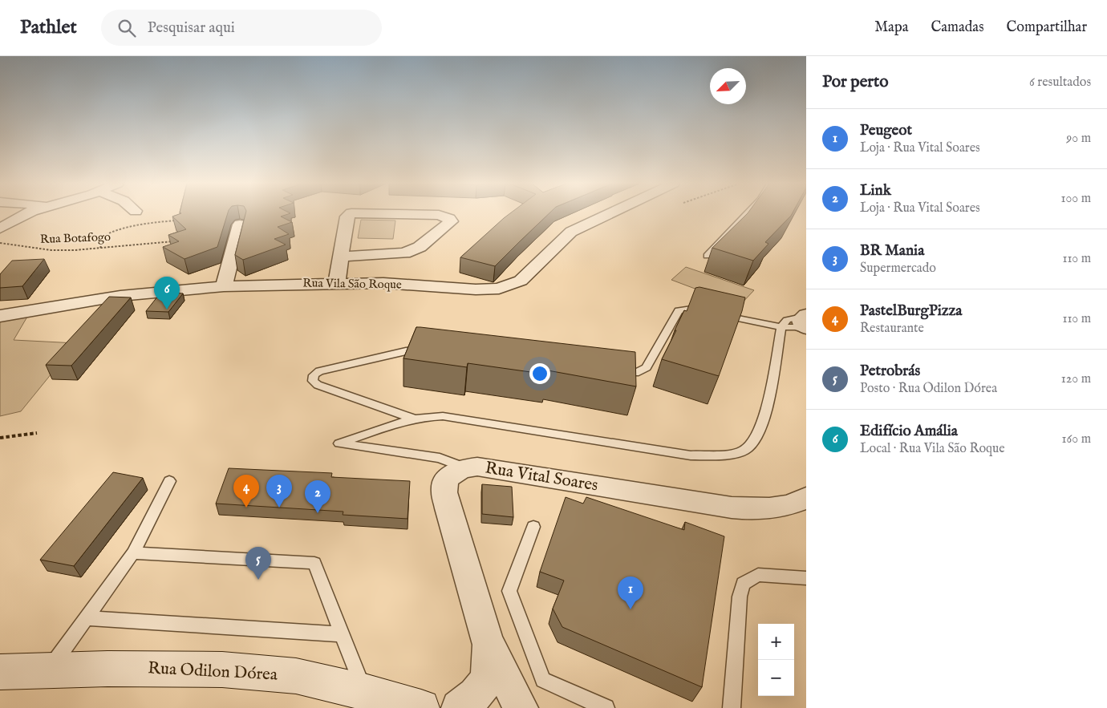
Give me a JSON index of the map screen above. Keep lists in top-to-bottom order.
{
  "streets": {
    "street": ["Rua Vila São Roque", "Rua Vital Soares", "Rua Odilon Dórea"],
    "path": ["Rua Botafogo"]
  },
  "north": "bottom left",
  "page": {
    "header": "Pathlet",
    "search": "Pesquisar aqui",
    "nav": ["Mapa", "Camadas", "Compartilhar"],
    "heading": ["Por perto", "6 resultados"],
    "list": [
      {
        "mark": "1",
        "name": "Peugeot",
        "note": "Loja · Rua Vital Soares",
        "value": "90 m"
      },
      {
        "mark": "2",
        "name": "Link",
        "note": "Loja · Rua Vital Soares",
        "value": "100 m"
      },
      {
        "mark": "3",
        "name": "BR Mania",
        "note": "Supermercado",
        "value": "110 m"
      },
      {
        "mark": "4",
        "name": "PastelBurgPizza",
        "note": "Restaurante",
        "value": "110 m"
      },
      {
        "mark": "5",
        "name": "Petrobrás",
        "note": "Posto · Rua Odilon Dórea",
        "value": "120 m"
      },
      {
        "mark": "6",
        "name": "Edifício Amália",
        "note": "Local · Rua Vila São Roque",
        "value": "160 m"
      }
    ],
    "pins": [
      "6",
      "3",
      "4",
      "2",
      "5",
      "1"
    ],
    "map_buttons": ["+", "−"]
  }
}
